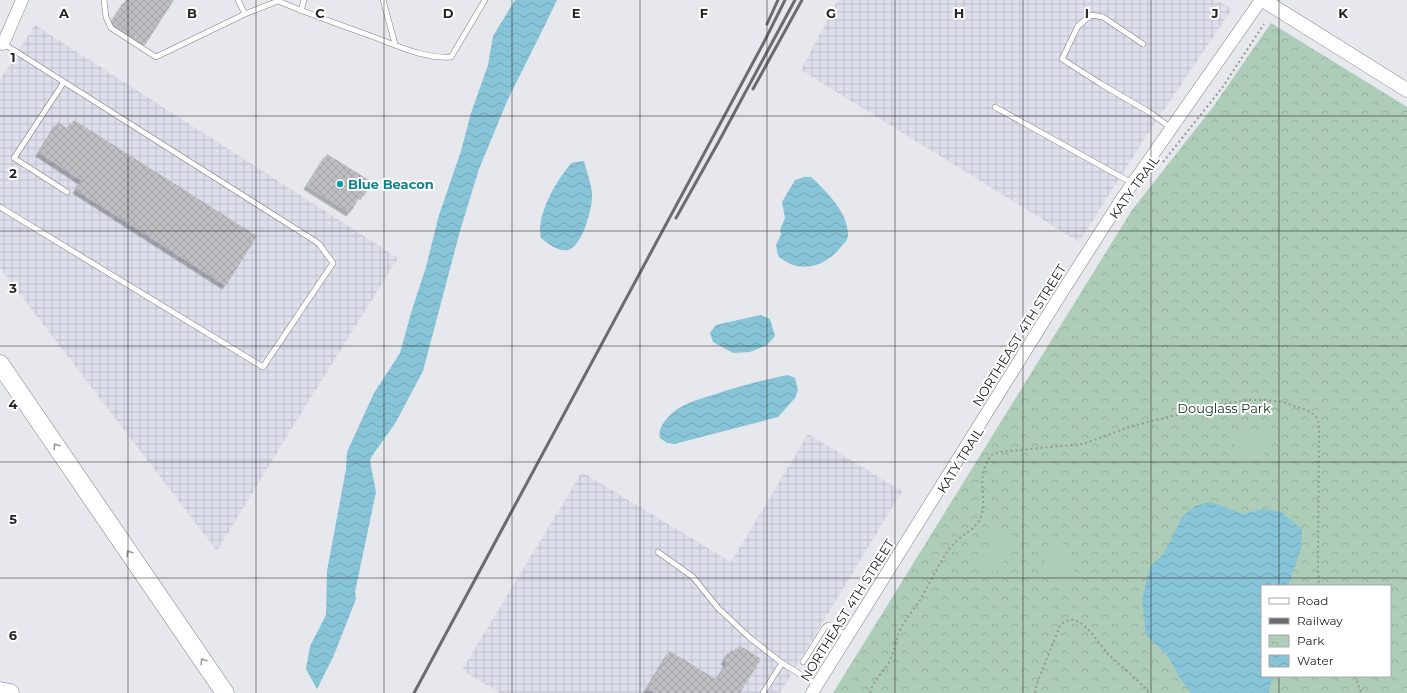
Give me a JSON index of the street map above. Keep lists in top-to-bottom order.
{
  "streets": {
    "street": ["NORTHEAST 4TH STREET"],
    "path": ["KATY TRAIL"]
  },
  "parks": ["Douglass Park"],
  "places": ["Blue Beacon"],
  "legend": [
    "Road",
    "Railway",
    "Park",
    "Water"
  ],
  "grid": {
    "columns": [
      "A",
      "B",
      "C",
      "D",
      "E",
      "F",
      "G",
      "H",
      "I",
      "J",
      "K"
    ],
    "rows": [
      "1",
      "2",
      "3",
      "4",
      "5",
      "6"
    ]
  }
}
